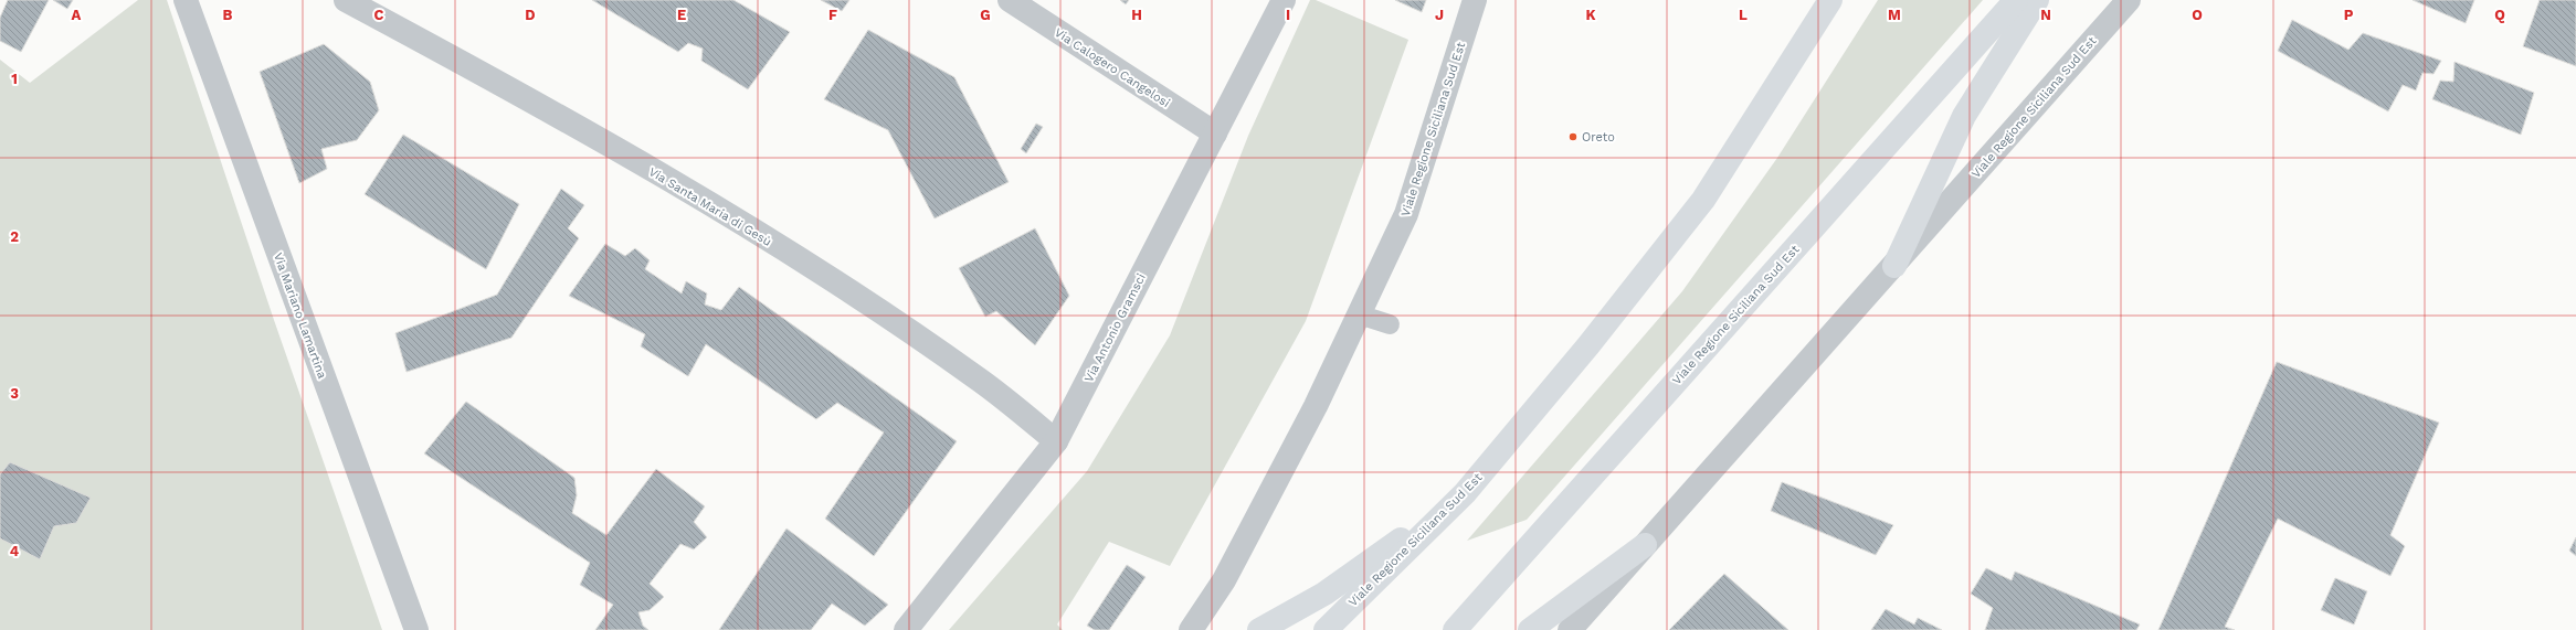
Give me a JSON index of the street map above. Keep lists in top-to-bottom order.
{
  "streets": {
    "main road": ["Viale Regione Siciliana Sud Est"],
    "street": [
      "Via Calogero Cangelosi",
      "Via Santa Maria di Gesù",
      "Via Mariano Lamartina",
      "Via Antonio Gramsci"
    ]
  },
  "crossings": [
    ["Via Calogero Cangelosi", "Via Antonio Gramsci"],
    ["Via Santa Maria di Gesù", "Via Antonio Gramsci"]
  ],
  "places": ["Oreto"],
  "grid": {
    "columns": [
      "A",
      "B",
      "C",
      "D",
      "E",
      "F",
      "G",
      "H",
      "I",
      "J",
      "K",
      "L",
      "M",
      "N",
      "O",
      "P",
      "Q"
    ],
    "rows": [
      "1",
      "2",
      "3",
      "4"
    ]
  }
}
